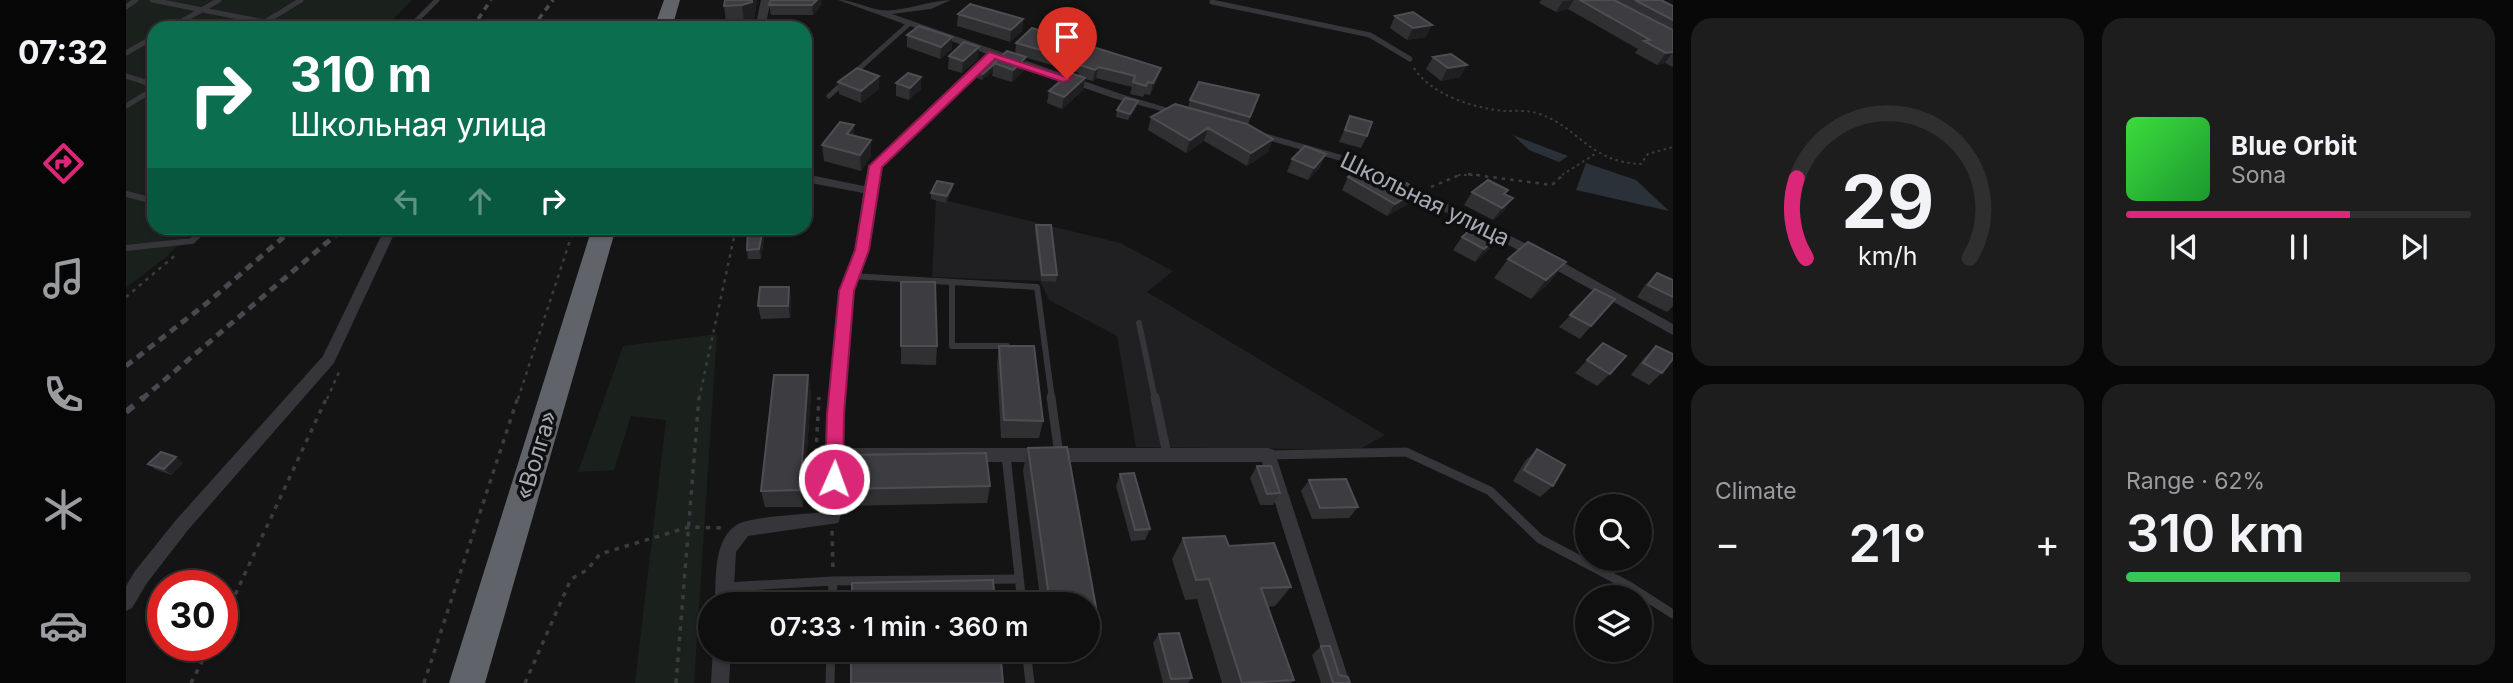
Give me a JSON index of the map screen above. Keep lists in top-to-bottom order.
{
  "streets": {
    "highway": ["«Волга»"],
    "street": ["Школьная улица"]
  },
  "page": {
    "tabs": "07:32",
    "turn": ["310 m", "Школьная улица"],
    "song": ["Blue Orbit", "Sona"],
    "tile": [
      "Climate",
      ["Range · 62%", "310 km"]
    ],
    "heat": ["−", "21°", "+"],
    "limit": "30",
    "trip": "07:33 · 1 min · 360 m",
    "gauge": ["29", "km/h"]
  }
}
